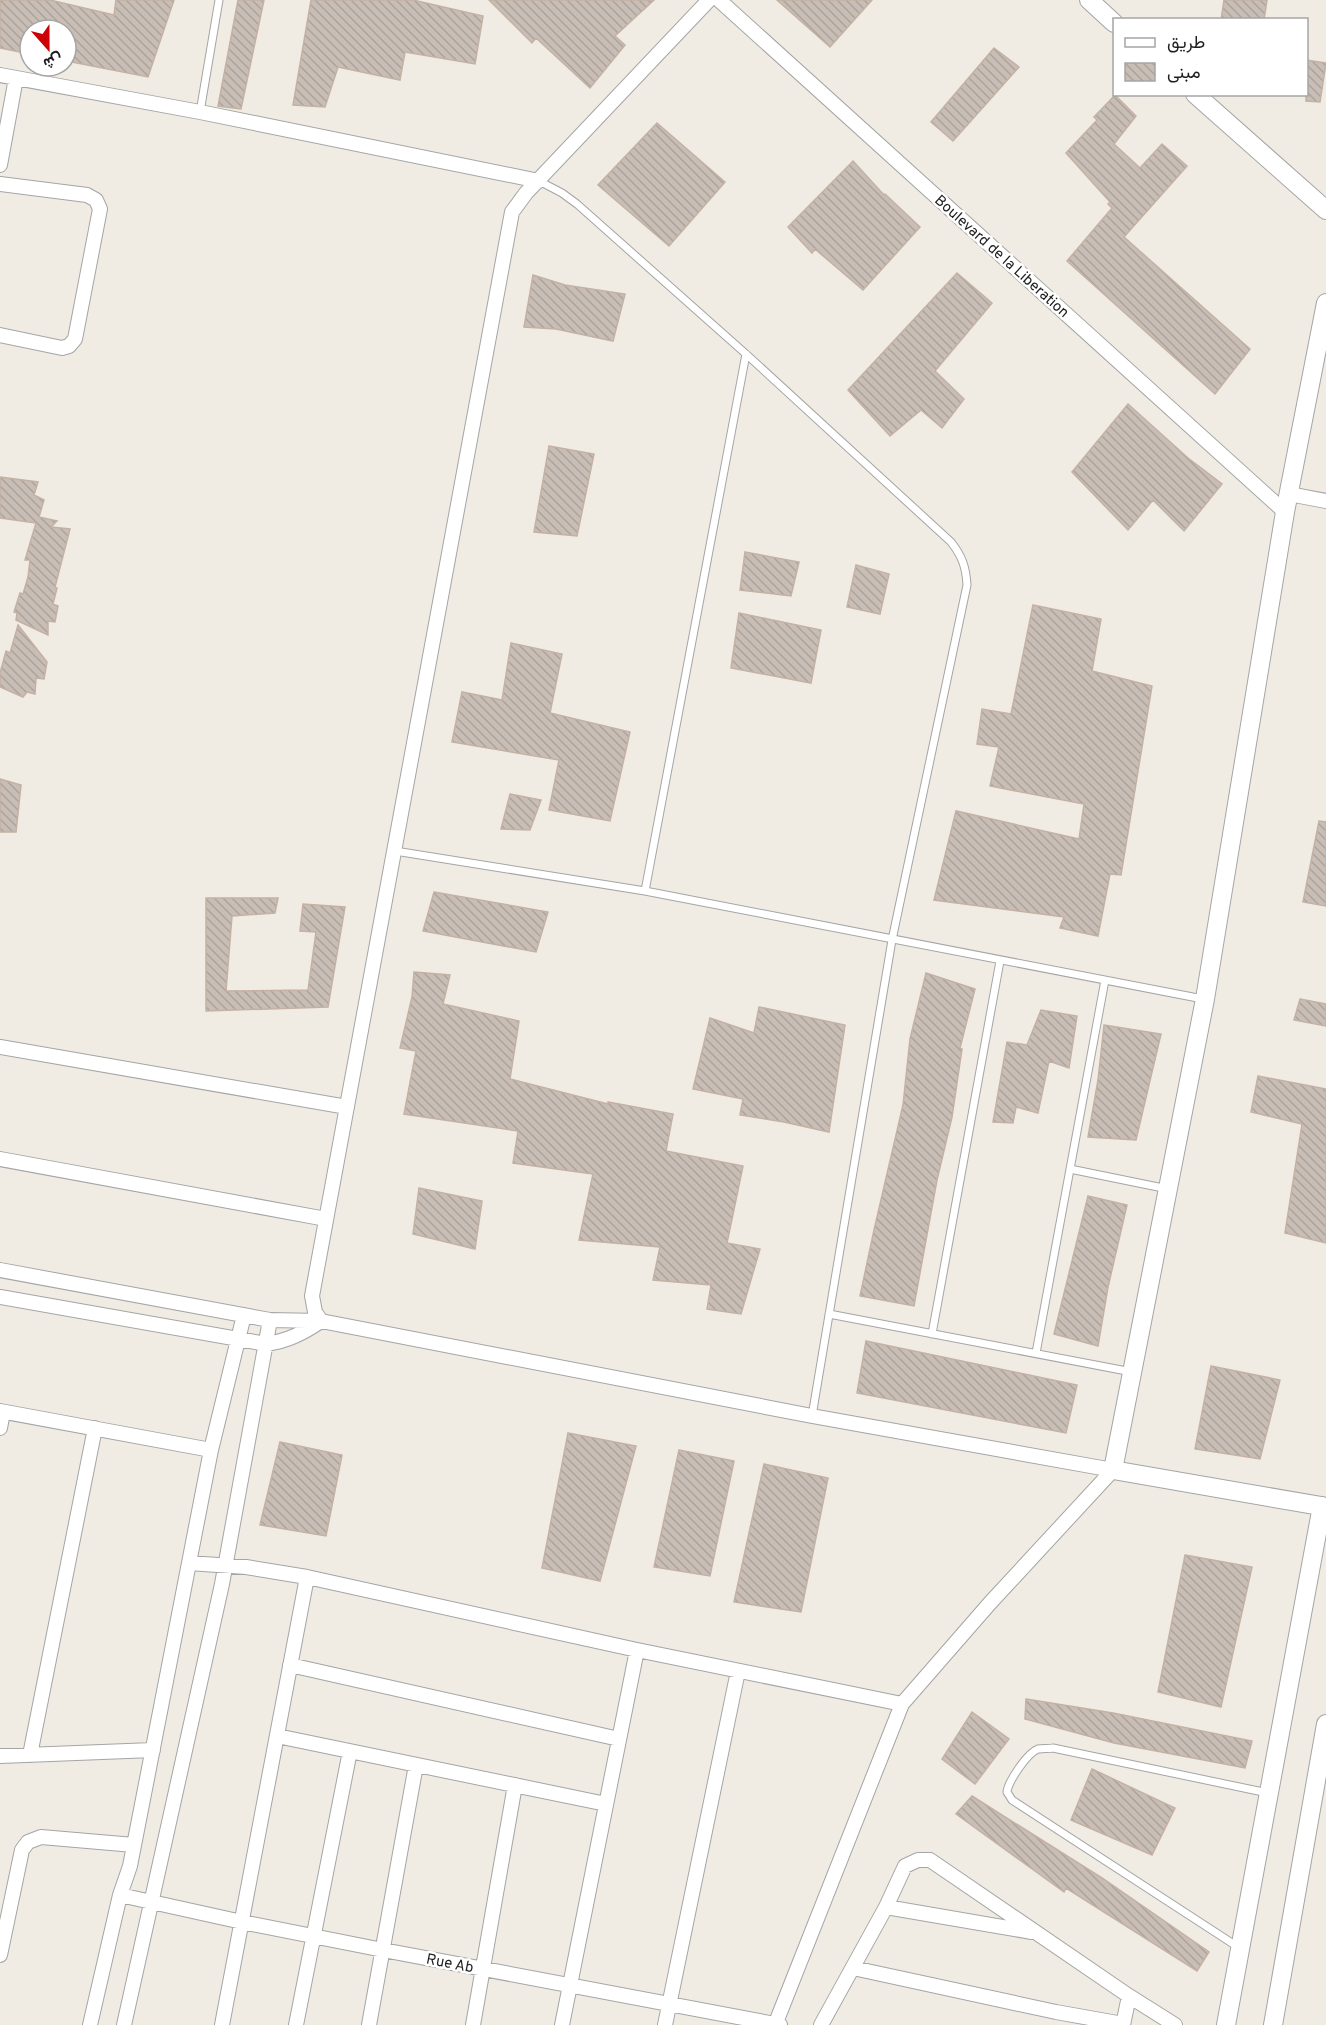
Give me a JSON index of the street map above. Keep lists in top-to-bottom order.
{
  "streets": {
    "street": ["Boulevard de la Liberation", "Rue Ab"]
  },
  "legend": ["طريق", "مبنى"],
  "north": "bottom"
}
